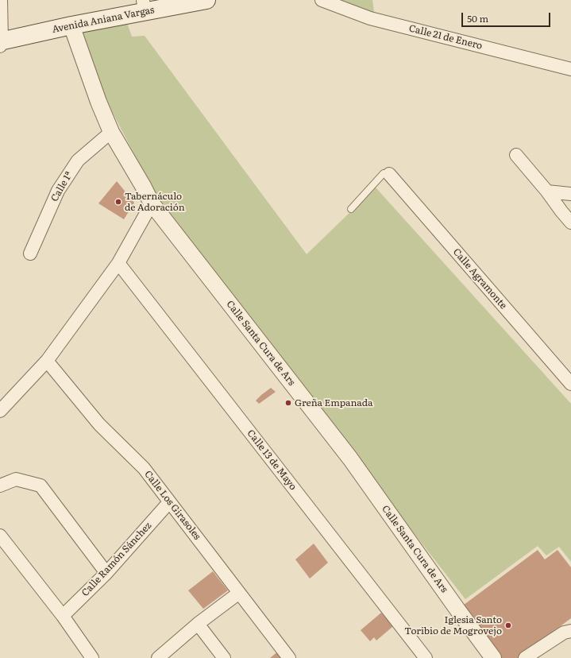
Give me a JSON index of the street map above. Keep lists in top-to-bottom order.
{
  "streets": {
    "main road": ["Avenida Aniana Vargas"],
    "street": [
      "Calle 21 de Enero",
      "Calle 1ª",
      "Calle Agramonte",
      "Calle Santa Cura de Ars",
      "Calle 13 de Mayo",
      "Calle Los Girasoles",
      "Calle Ramón Sánchez"
    ]
  },
  "crossings": [
    ["Avenida Aniana Vargas", "Calle Santa Cura de Ars"],
    ["Calle 1ª", "Calle Santa Cura de Ars"],
    ["Calle Los Girasoles", "Calle Ramón Sánchez"]
  ],
  "places": ["Tabernáculo de Adoración", "Greña Empanada", "Iglesia Santo Toribio de Mogrovejo"],
  "scale_bar": "50 m"
}
